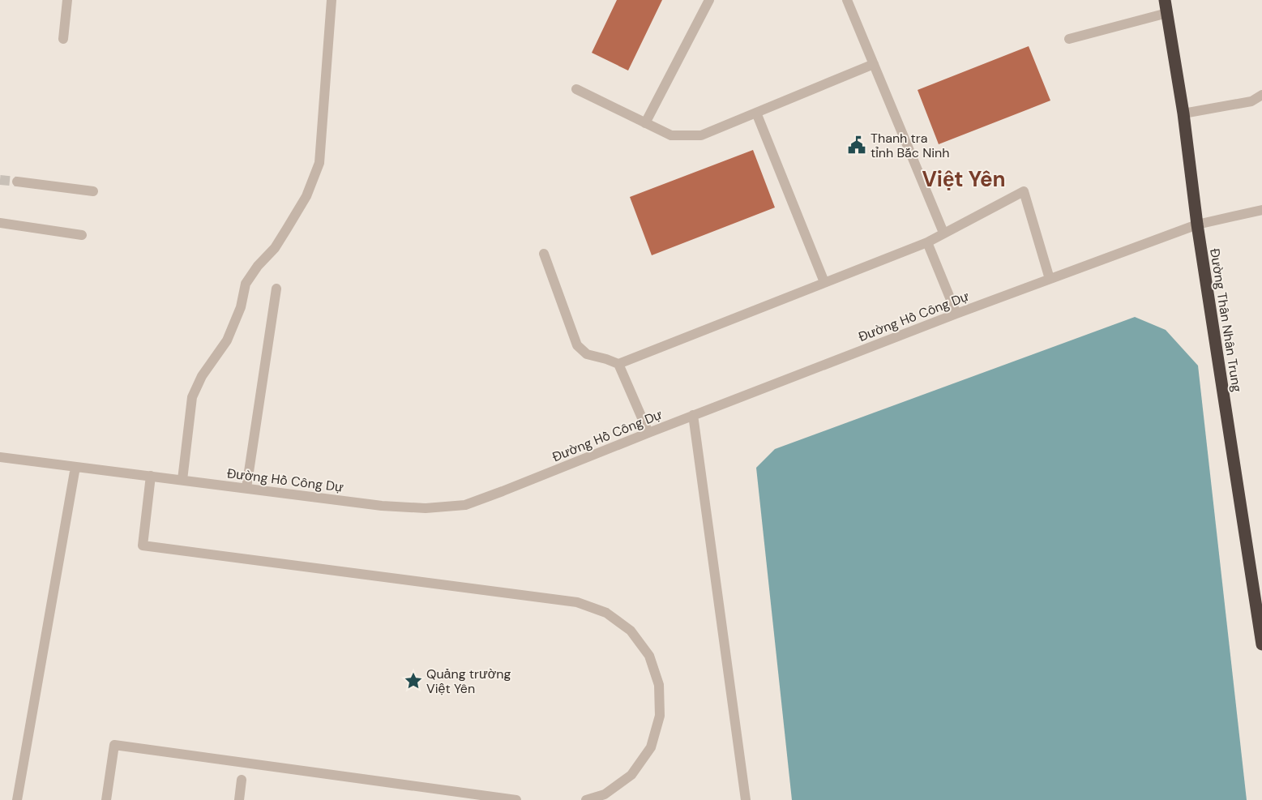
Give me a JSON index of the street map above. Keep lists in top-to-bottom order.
{
  "streets": {
    "highway": ["Đường Thân Nhân Trung"],
    "street": ["Đường Hồ Công Dự"]
  },
  "crossings": [
    ["Đường Hồ Công Dự", "Đường Thân Nhân Trung"]
  ],
  "districts": ["Việt Yên"],
  "places": {
    "public building": ["Thanh tra tỉnh Bắc Ninh"],
    "place": ["Quảng trường Việt Yên"]
  }
}
